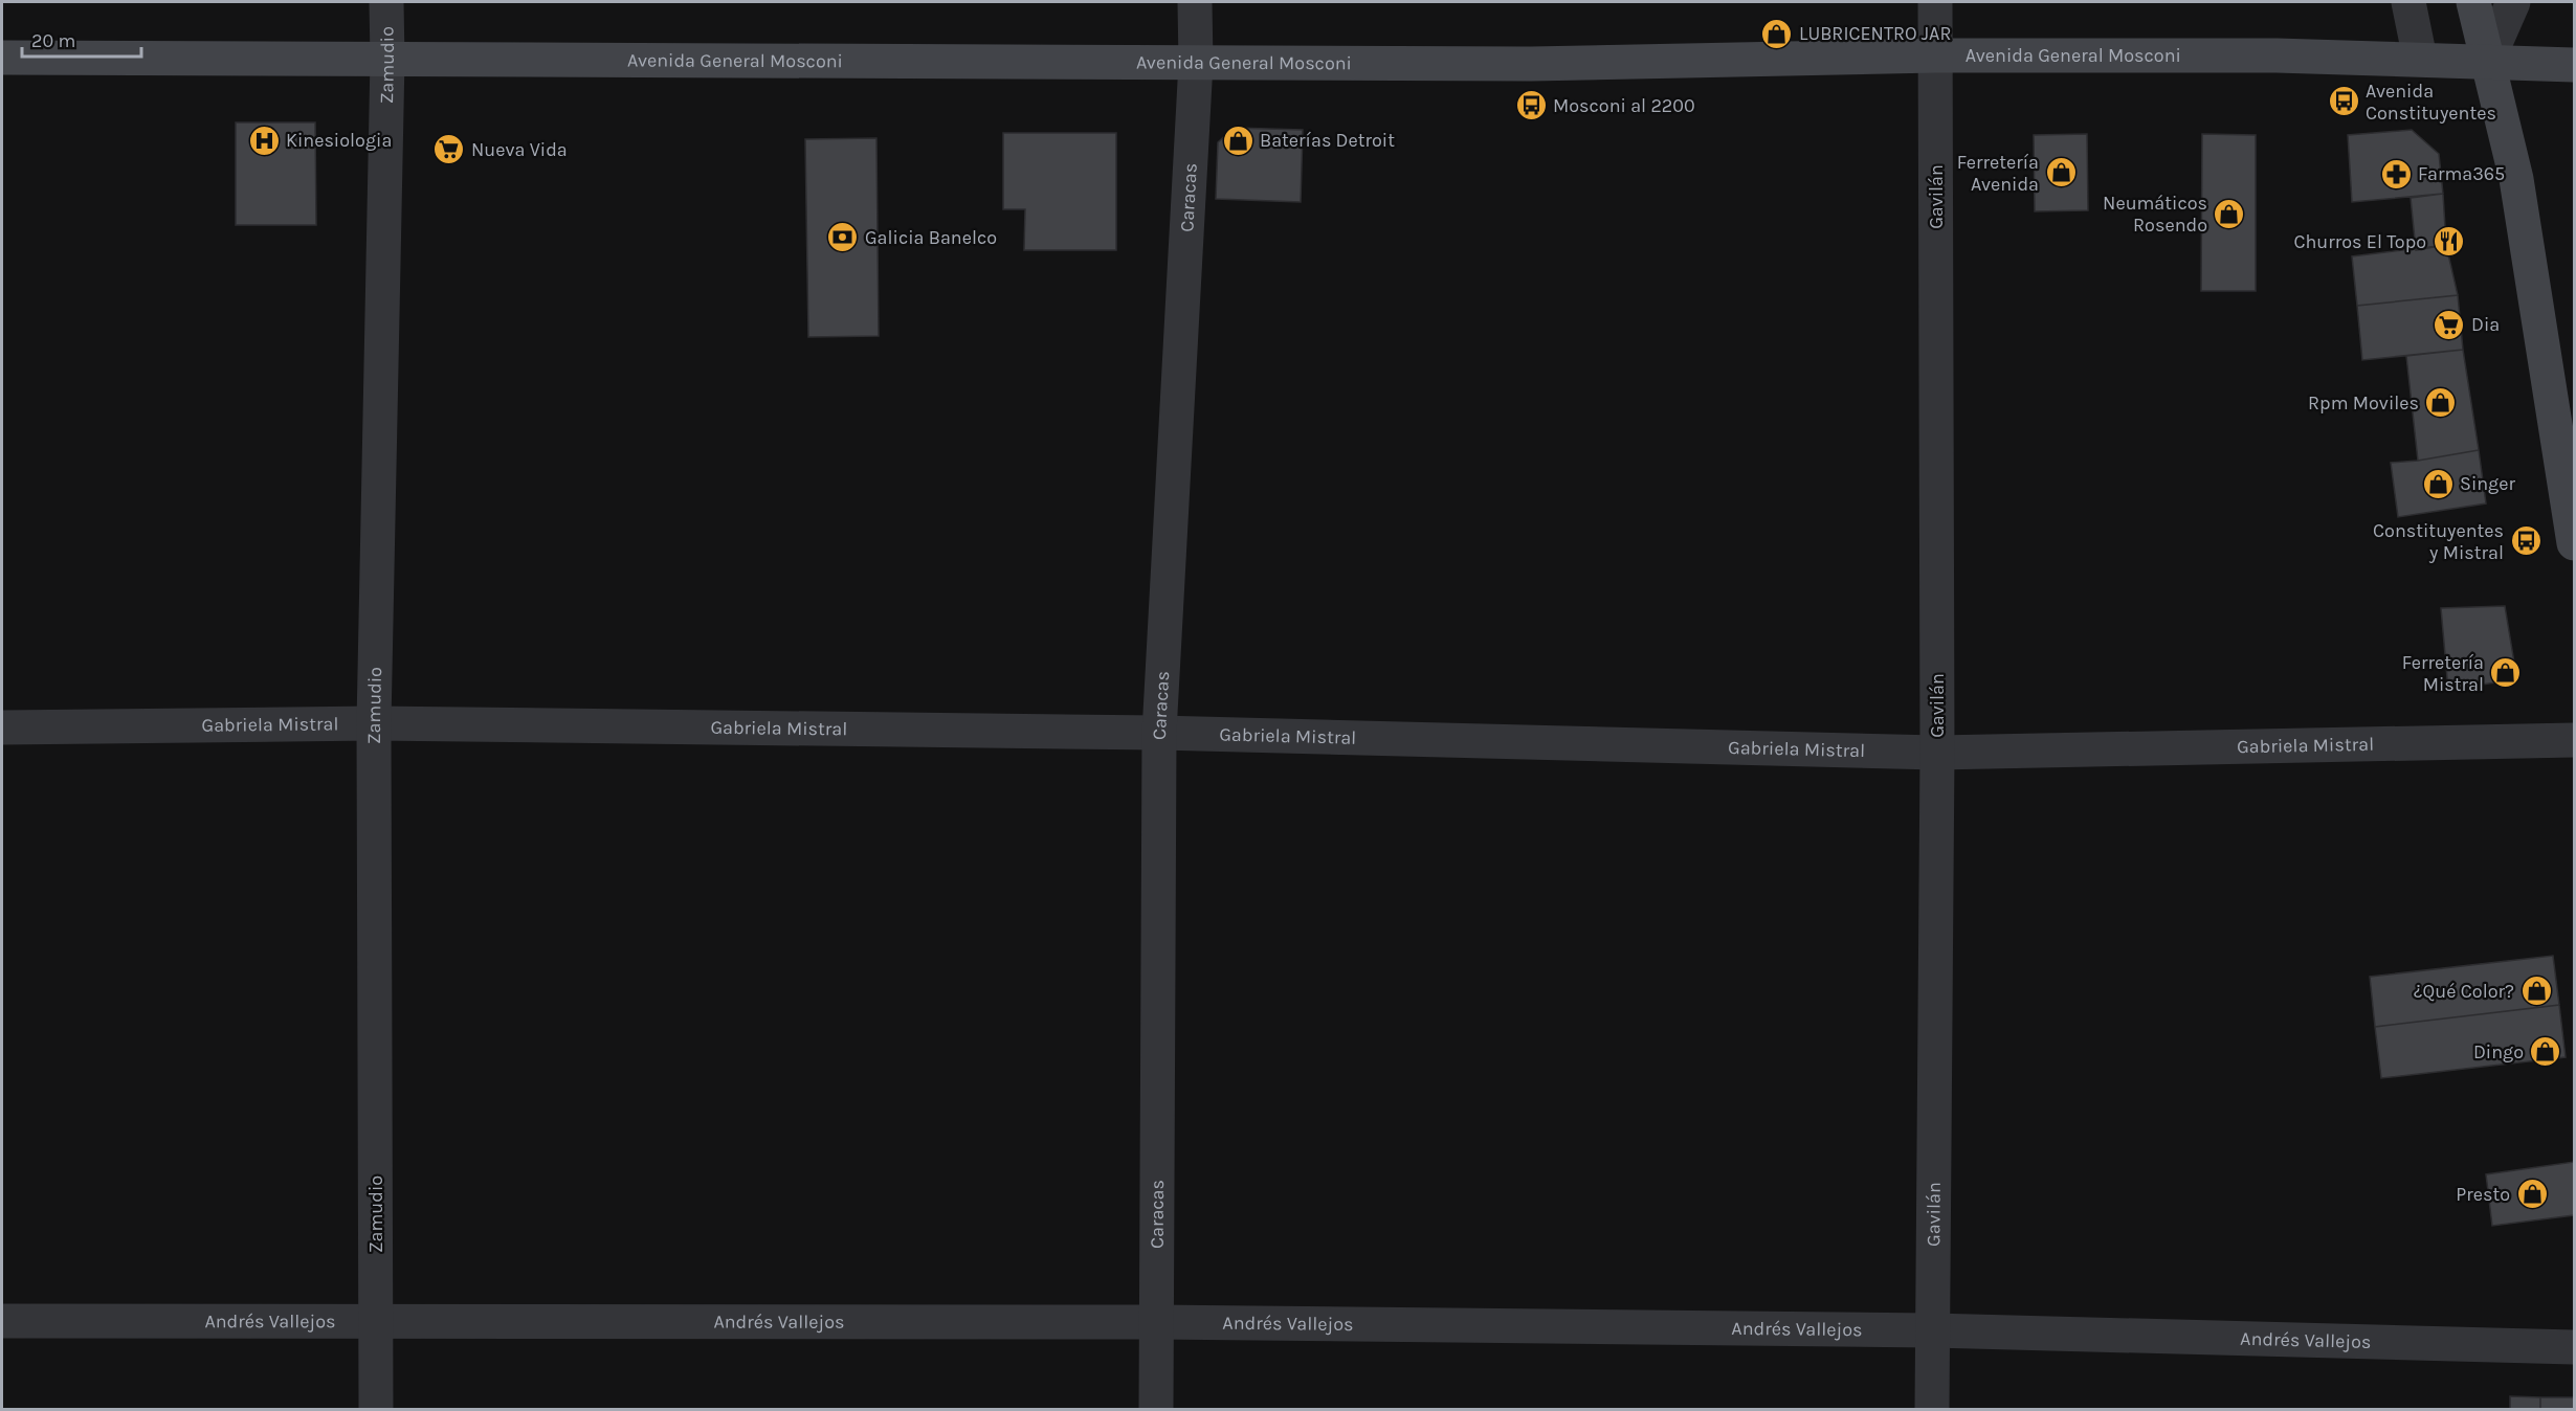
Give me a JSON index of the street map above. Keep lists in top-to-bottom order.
{
  "streets": {
    "main road": ["Avenida General Mosconi"],
    "street": [
      "Zamudio",
      "Caracas",
      "Gavilán",
      "Gabriela Mistral",
      "Andrés Vallejos"
    ]
  },
  "crossings": [
    ["Avenida General Mosconi", "Zamudio"],
    ["Avenida General Mosconi", "Caracas"],
    ["Avenida General Mosconi", "Gavilán"],
    ["Zamudio", "Gabriela Mistral"],
    ["Zamudio", "Andrés Vallejos"],
    ["Caracas", "Gabriela Mistral"],
    ["Caracas", "Andrés Vallejos"],
    ["Gavilán", "Gabriela Mistral"],
    ["Gavilán", "Andrés Vallejos"]
  ],
  "places": {
    "shop": [
      "LUBRICENTRO JAR",
      "Baterías Detroit",
      "Ferretería Avenida",
      "Neumáticos Rosendo",
      "Rpm Moviles",
      "Singer",
      "Ferretería Mistral",
      "¿Qué Color?",
      "Dingo",
      "Presto"
    ],
    "bus stop": ["Avenida Constituyentes", "Mosconi al 2200", "Constituyentes y Mistral"],
    "hospital": ["Kinesiologia"],
    "supermarket": ["Nueva Vida", "Dia"],
    "pharmacy": ["Farma365"],
    "bank": ["Galicia Banelco"],
    "restaurant": ["Churros El Topo"]
  },
  "scale_bar": "20 m"
}
